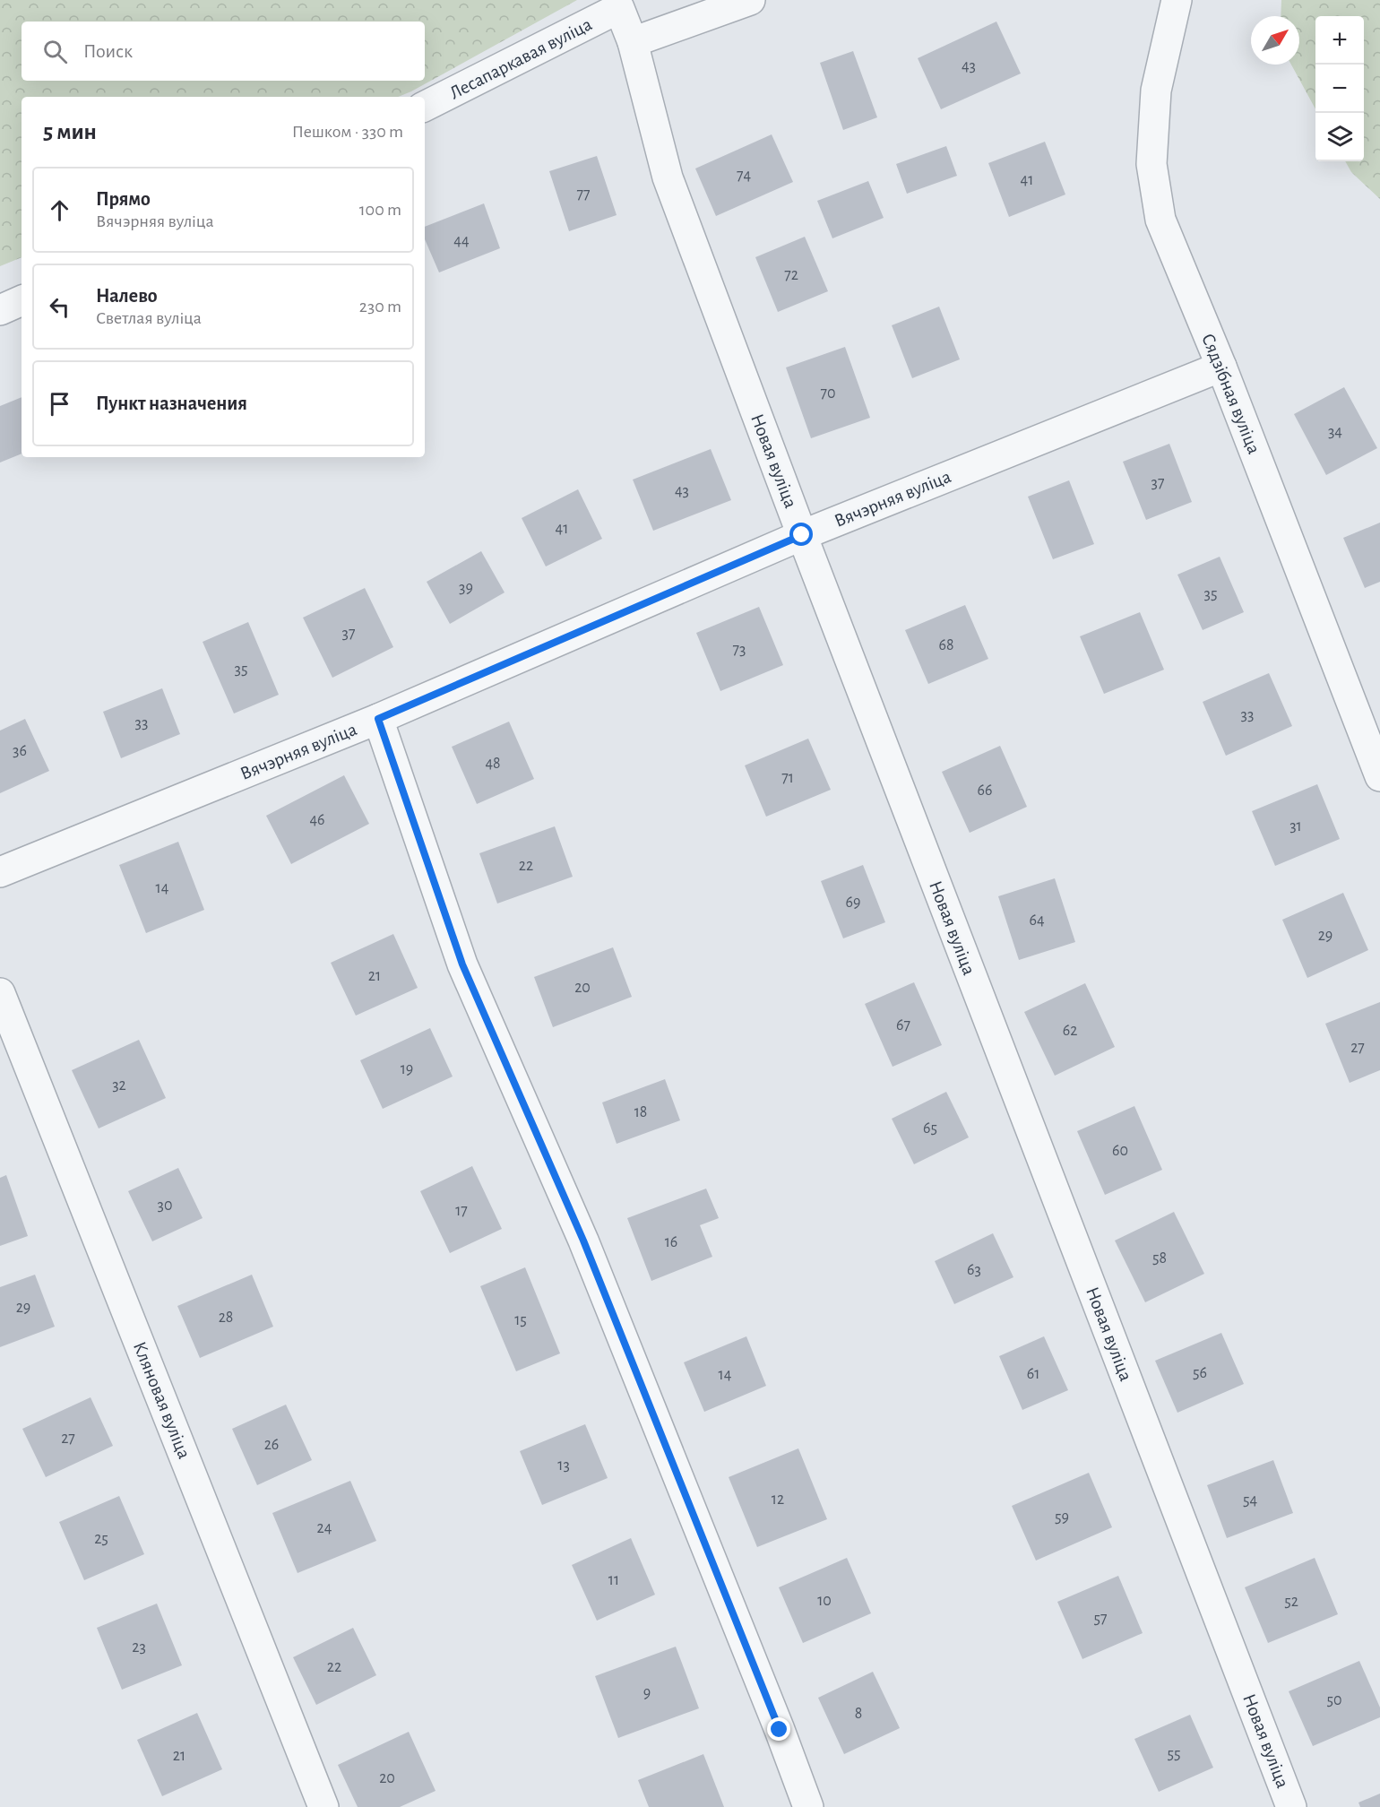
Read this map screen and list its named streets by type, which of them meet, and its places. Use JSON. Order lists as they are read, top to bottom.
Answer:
{
  "streets": {
    "street": [
      "Лесапаркавая вуліца",
      "Сядзібная вуліца",
      "Новая вуліца",
      "Вячэрняя вуліца",
      "Кляновая вуліца"
    ]
  },
  "crossings": [
    ["Лесапаркавая вуліца", "Новая вуліца"],
    ["Сядзібная вуліца", "Вячэрняя вуліца"],
    ["Новая вуліца", "Вячэрняя вуліца"]
  ],
  "house_numbers": [
    "43",
    "74",
    "41",
    "77",
    "44",
    "72",
    "70",
    "34",
    "37",
    "43",
    "41",
    "39",
    "35",
    "37",
    "68",
    "73",
    "35",
    "33",
    "33",
    "36",
    "48",
    "71",
    "66",
    "46",
    "31",
    "22",
    "14",
    "69",
    "64",
    "29",
    "21",
    "20",
    "67",
    "62",
    "27",
    "19",
    "32",
    "18",
    "65",
    "60",
    "30",
    "17",
    "16",
    "58",
    "63",
    "29",
    "28",
    "15",
    "56",
    "61",
    "14",
    "27",
    "26",
    "13",
    "12",
    "54",
    "59",
    "24",
    "25",
    "11",
    "10",
    "52",
    "57",
    "23",
    "22",
    "9",
    "50",
    "8",
    "55",
    "21",
    "20"
  ],
  "north": "top right",
  "page": {
    "map_buttons": ["+", "−"],
    "search": "Поиск",
    "heading": ["5 мин", "Пешком · 330 m"],
    "list": [
      ["Прямо", "Вячэрняя вуліца", "100 m"],
      ["Налево", "Светлая вуліца", "230 m"],
      "Пункт назначения"
    ]
  }
}
